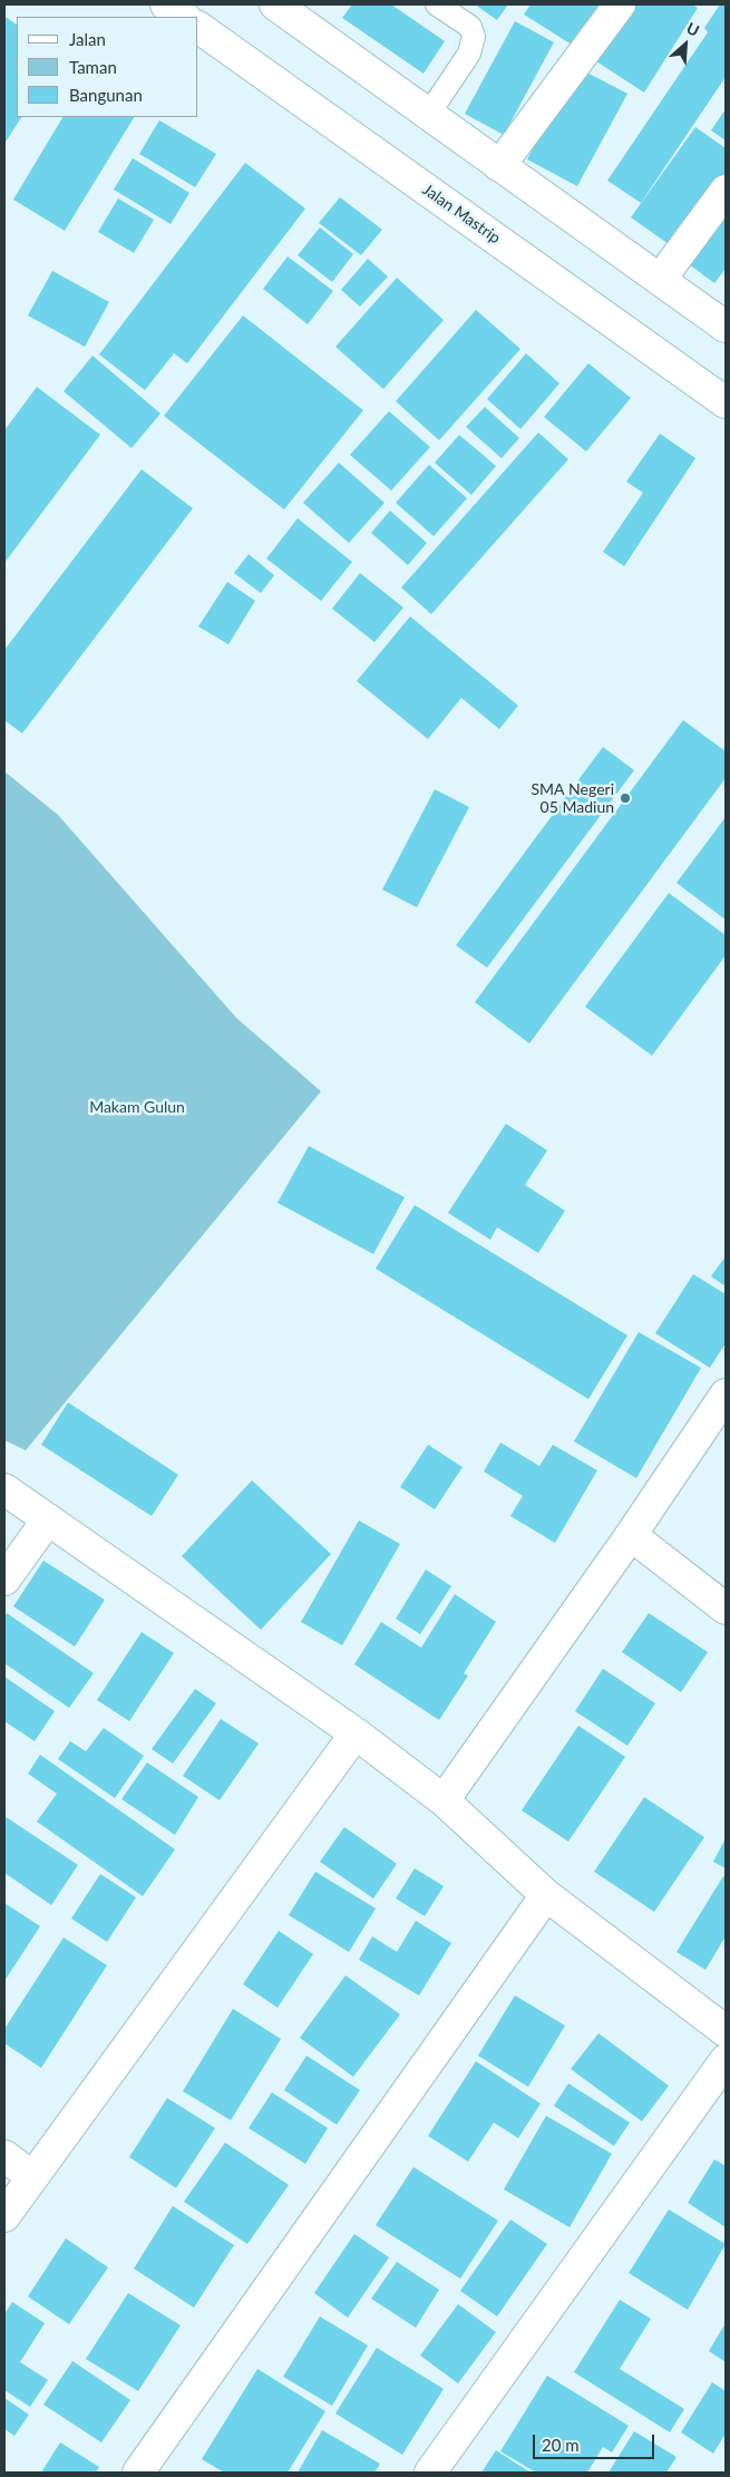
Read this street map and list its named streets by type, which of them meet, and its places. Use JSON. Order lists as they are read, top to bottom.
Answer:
{
  "streets": {
    "street": ["Jalan Mastrip"]
  },
  "parks": ["Makam Gulun"],
  "places": ["SMA Negeri 05 Madiun"],
  "legend": ["Jalan", "Taman", "Bangunan"],
  "scale_bar": "20 m",
  "north": "top right"
}
